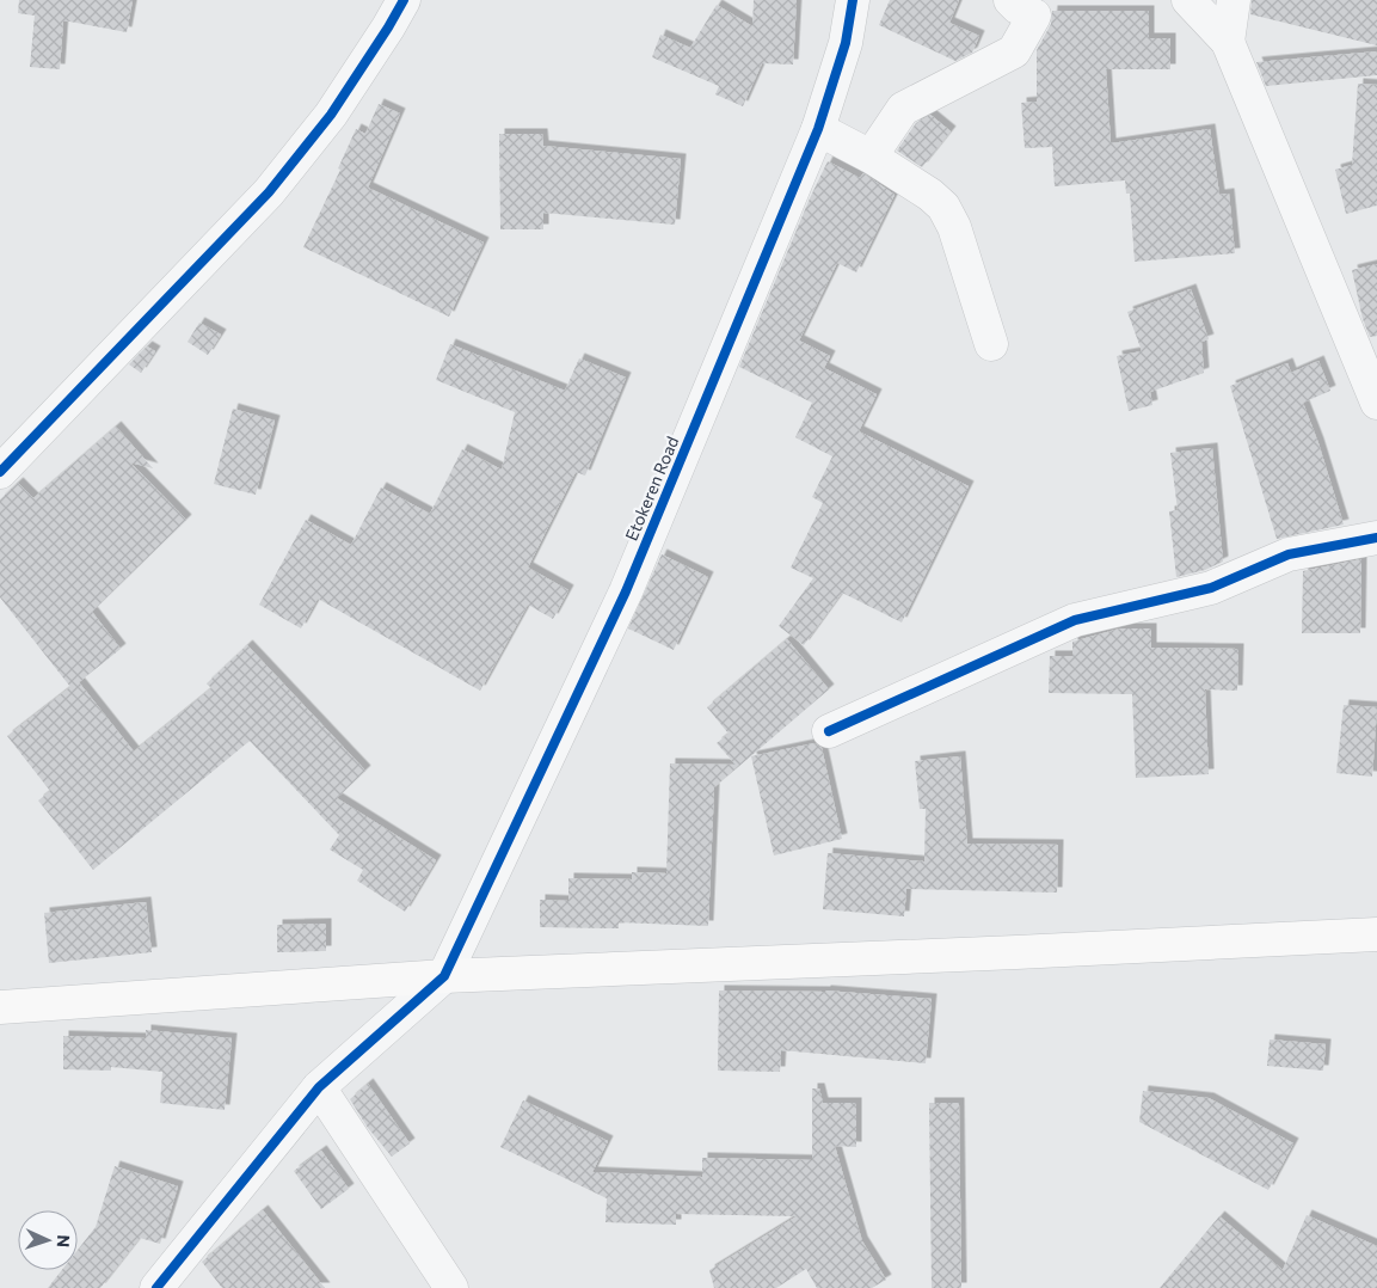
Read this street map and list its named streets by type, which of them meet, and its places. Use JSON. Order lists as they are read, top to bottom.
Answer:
{
  "streets": {
    "street": ["Etokeren Road"]
  },
  "north": "right"
}
